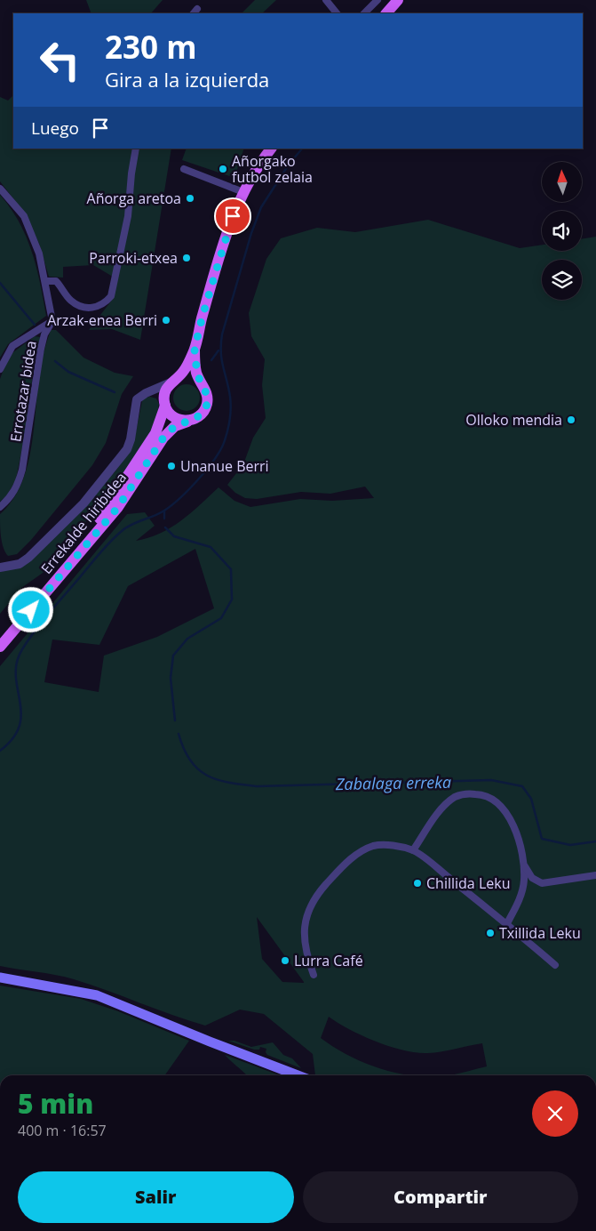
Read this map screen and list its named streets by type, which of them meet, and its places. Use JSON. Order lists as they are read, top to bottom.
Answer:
{
  "streets": {
    "main road": ["Errekalde hiribidea"],
    "street": ["Errotazar bidea"]
  },
  "water": ["Zabalaga erreka"],
  "places": [
    "Añorgako futbol zelaia",
    "Añorga aretoa",
    "Parroki-etxea",
    "Arzak-enea Berri",
    "Olloko mendia",
    "Unanue Berri",
    "Chillida Leku",
    "Txillida Leku",
    "Lurra Café"
  ],
  "north": "top",
  "page": {
    "turn": ["230 m", "Gira a la izquierda"],
    "then": "Luego",
    "heading": ["5 min", "400 m · 16:57"],
    "buttons": ["Salir", "Compartir"]
  }
}
